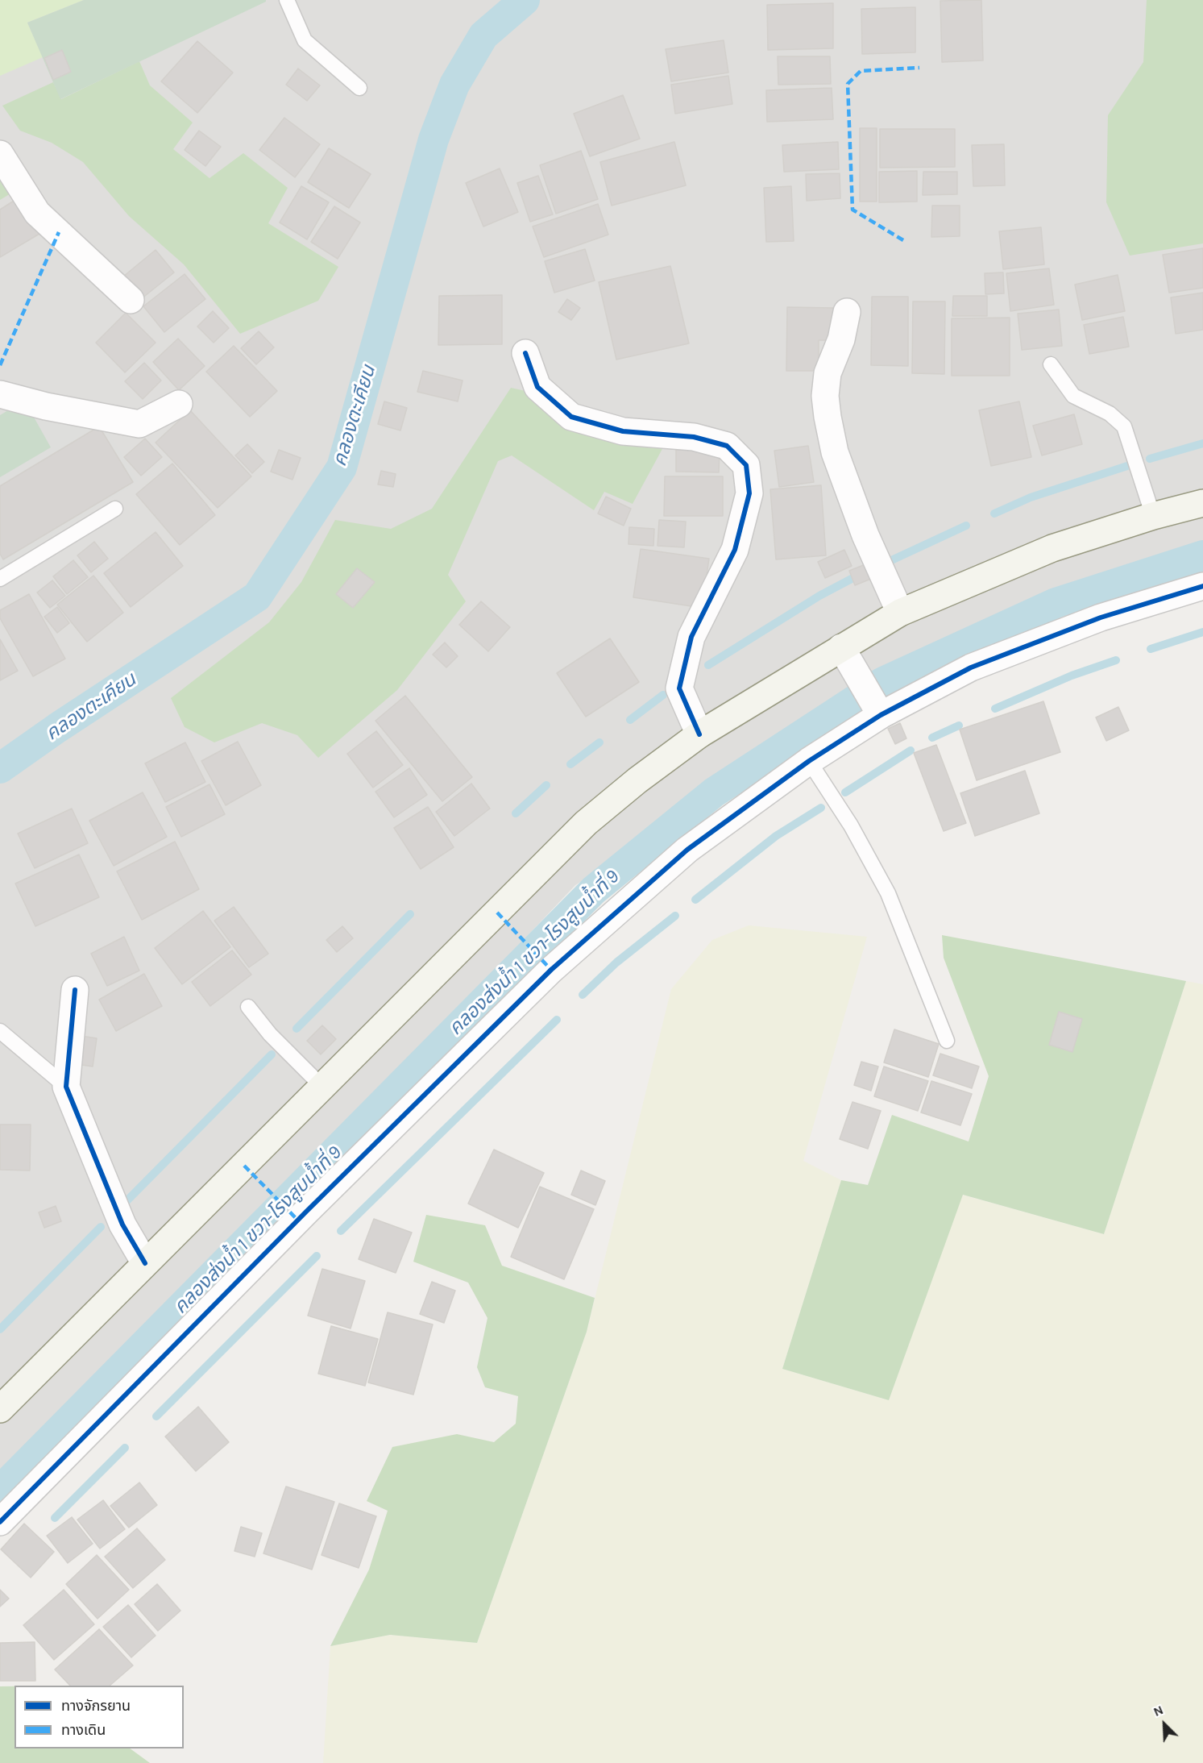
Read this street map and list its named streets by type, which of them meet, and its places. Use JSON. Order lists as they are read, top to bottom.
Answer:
{
  "water": ["คลองตะเคียน", "คลองส่งน้ำ 1 ขวา-โรงสูบน้ำที่ 9"],
  "legend": ["ทางจักรยาน", "ทางเดิน"],
  "north": "top left"
}
